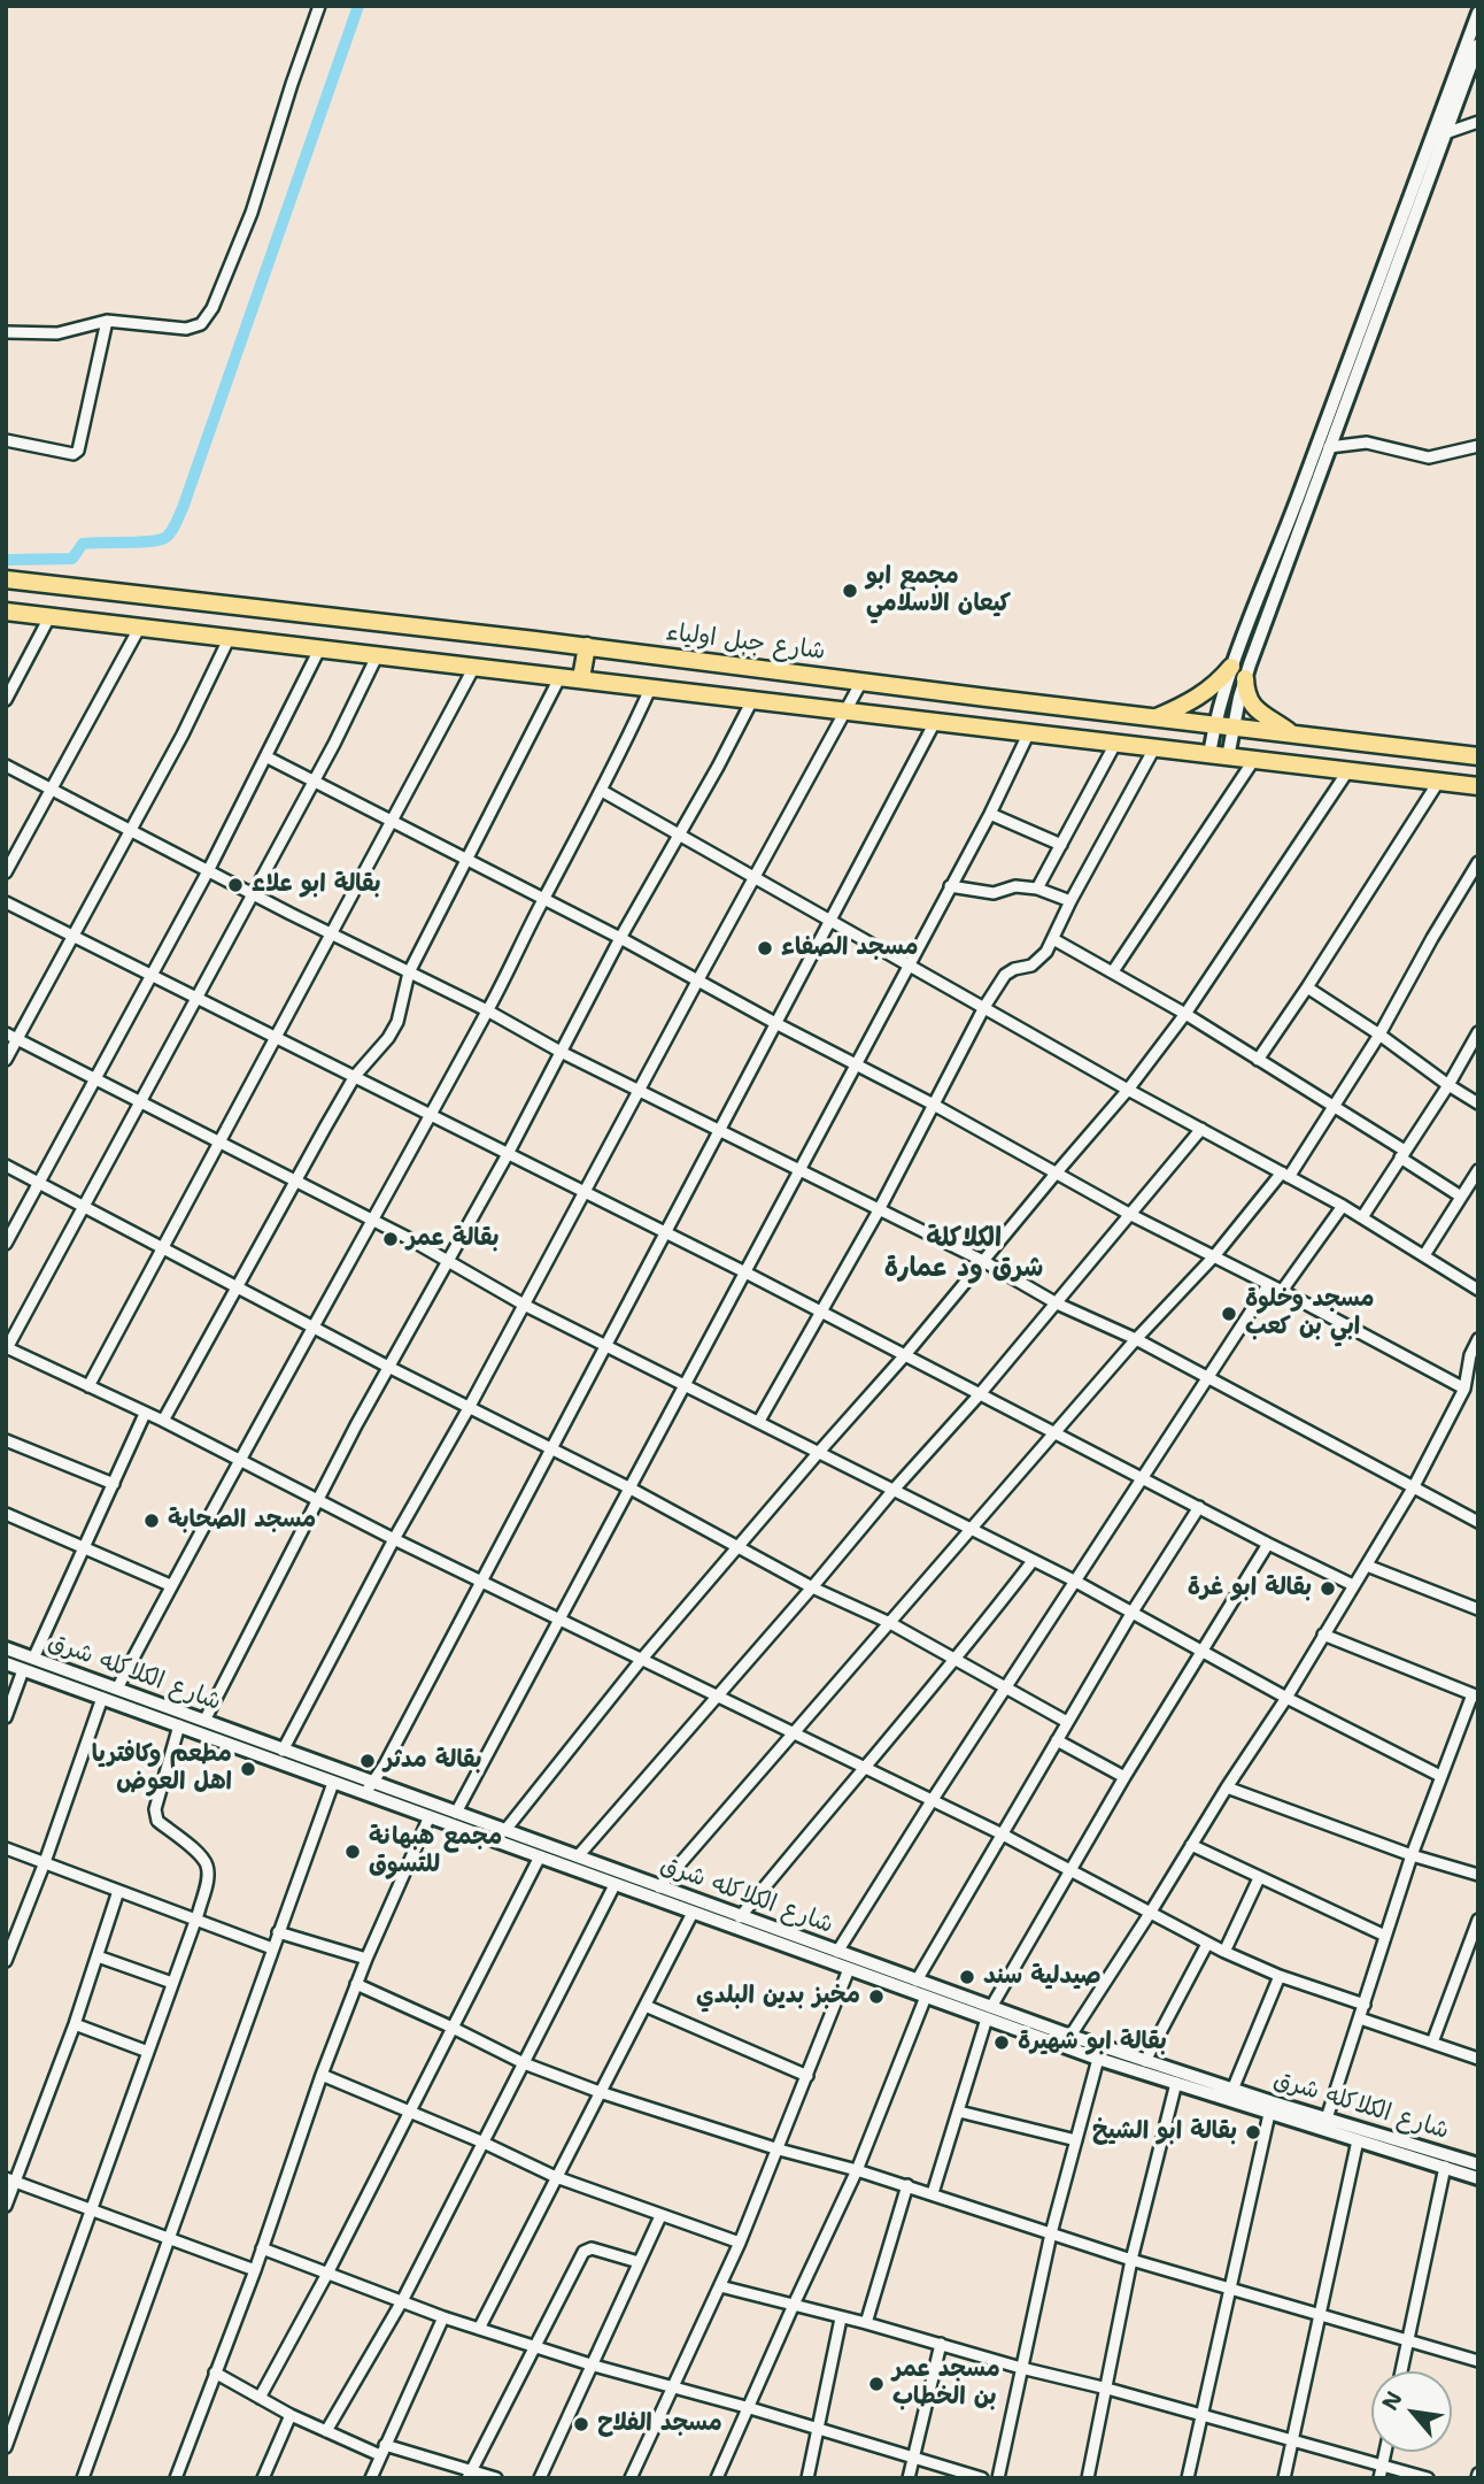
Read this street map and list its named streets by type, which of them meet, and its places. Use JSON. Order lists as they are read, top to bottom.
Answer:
{
  "streets": {
    "highway": ["شارع جبل اولياء"],
    "street": ["شارع الكلاكله شرق"]
  },
  "districts": ["الكلاكلة شرق ود عمارة"],
  "places": [
    "مجمع ابو كيعان الاسلامي",
    "بقالة ابو علاء",
    "مسجد الصفاء",
    "بقالة عمر",
    "مسجد وخلوة ابي بن كعب",
    "مسجد الصحابة",
    "بقالة ابو غرة",
    "بقالة مدثر",
    "مطعم وكافتريا اهل العوض",
    "مجمع هبهانة للتسوق",
    "صيدلية سند",
    "مخبز بدين البلدي",
    "بقالة ابو شهيرة",
    "بقالة ابو الشيخ",
    "مسجد عمر بن الخطاب",
    "مسجد الفلاح"
  ],
  "north": "top left"
}
